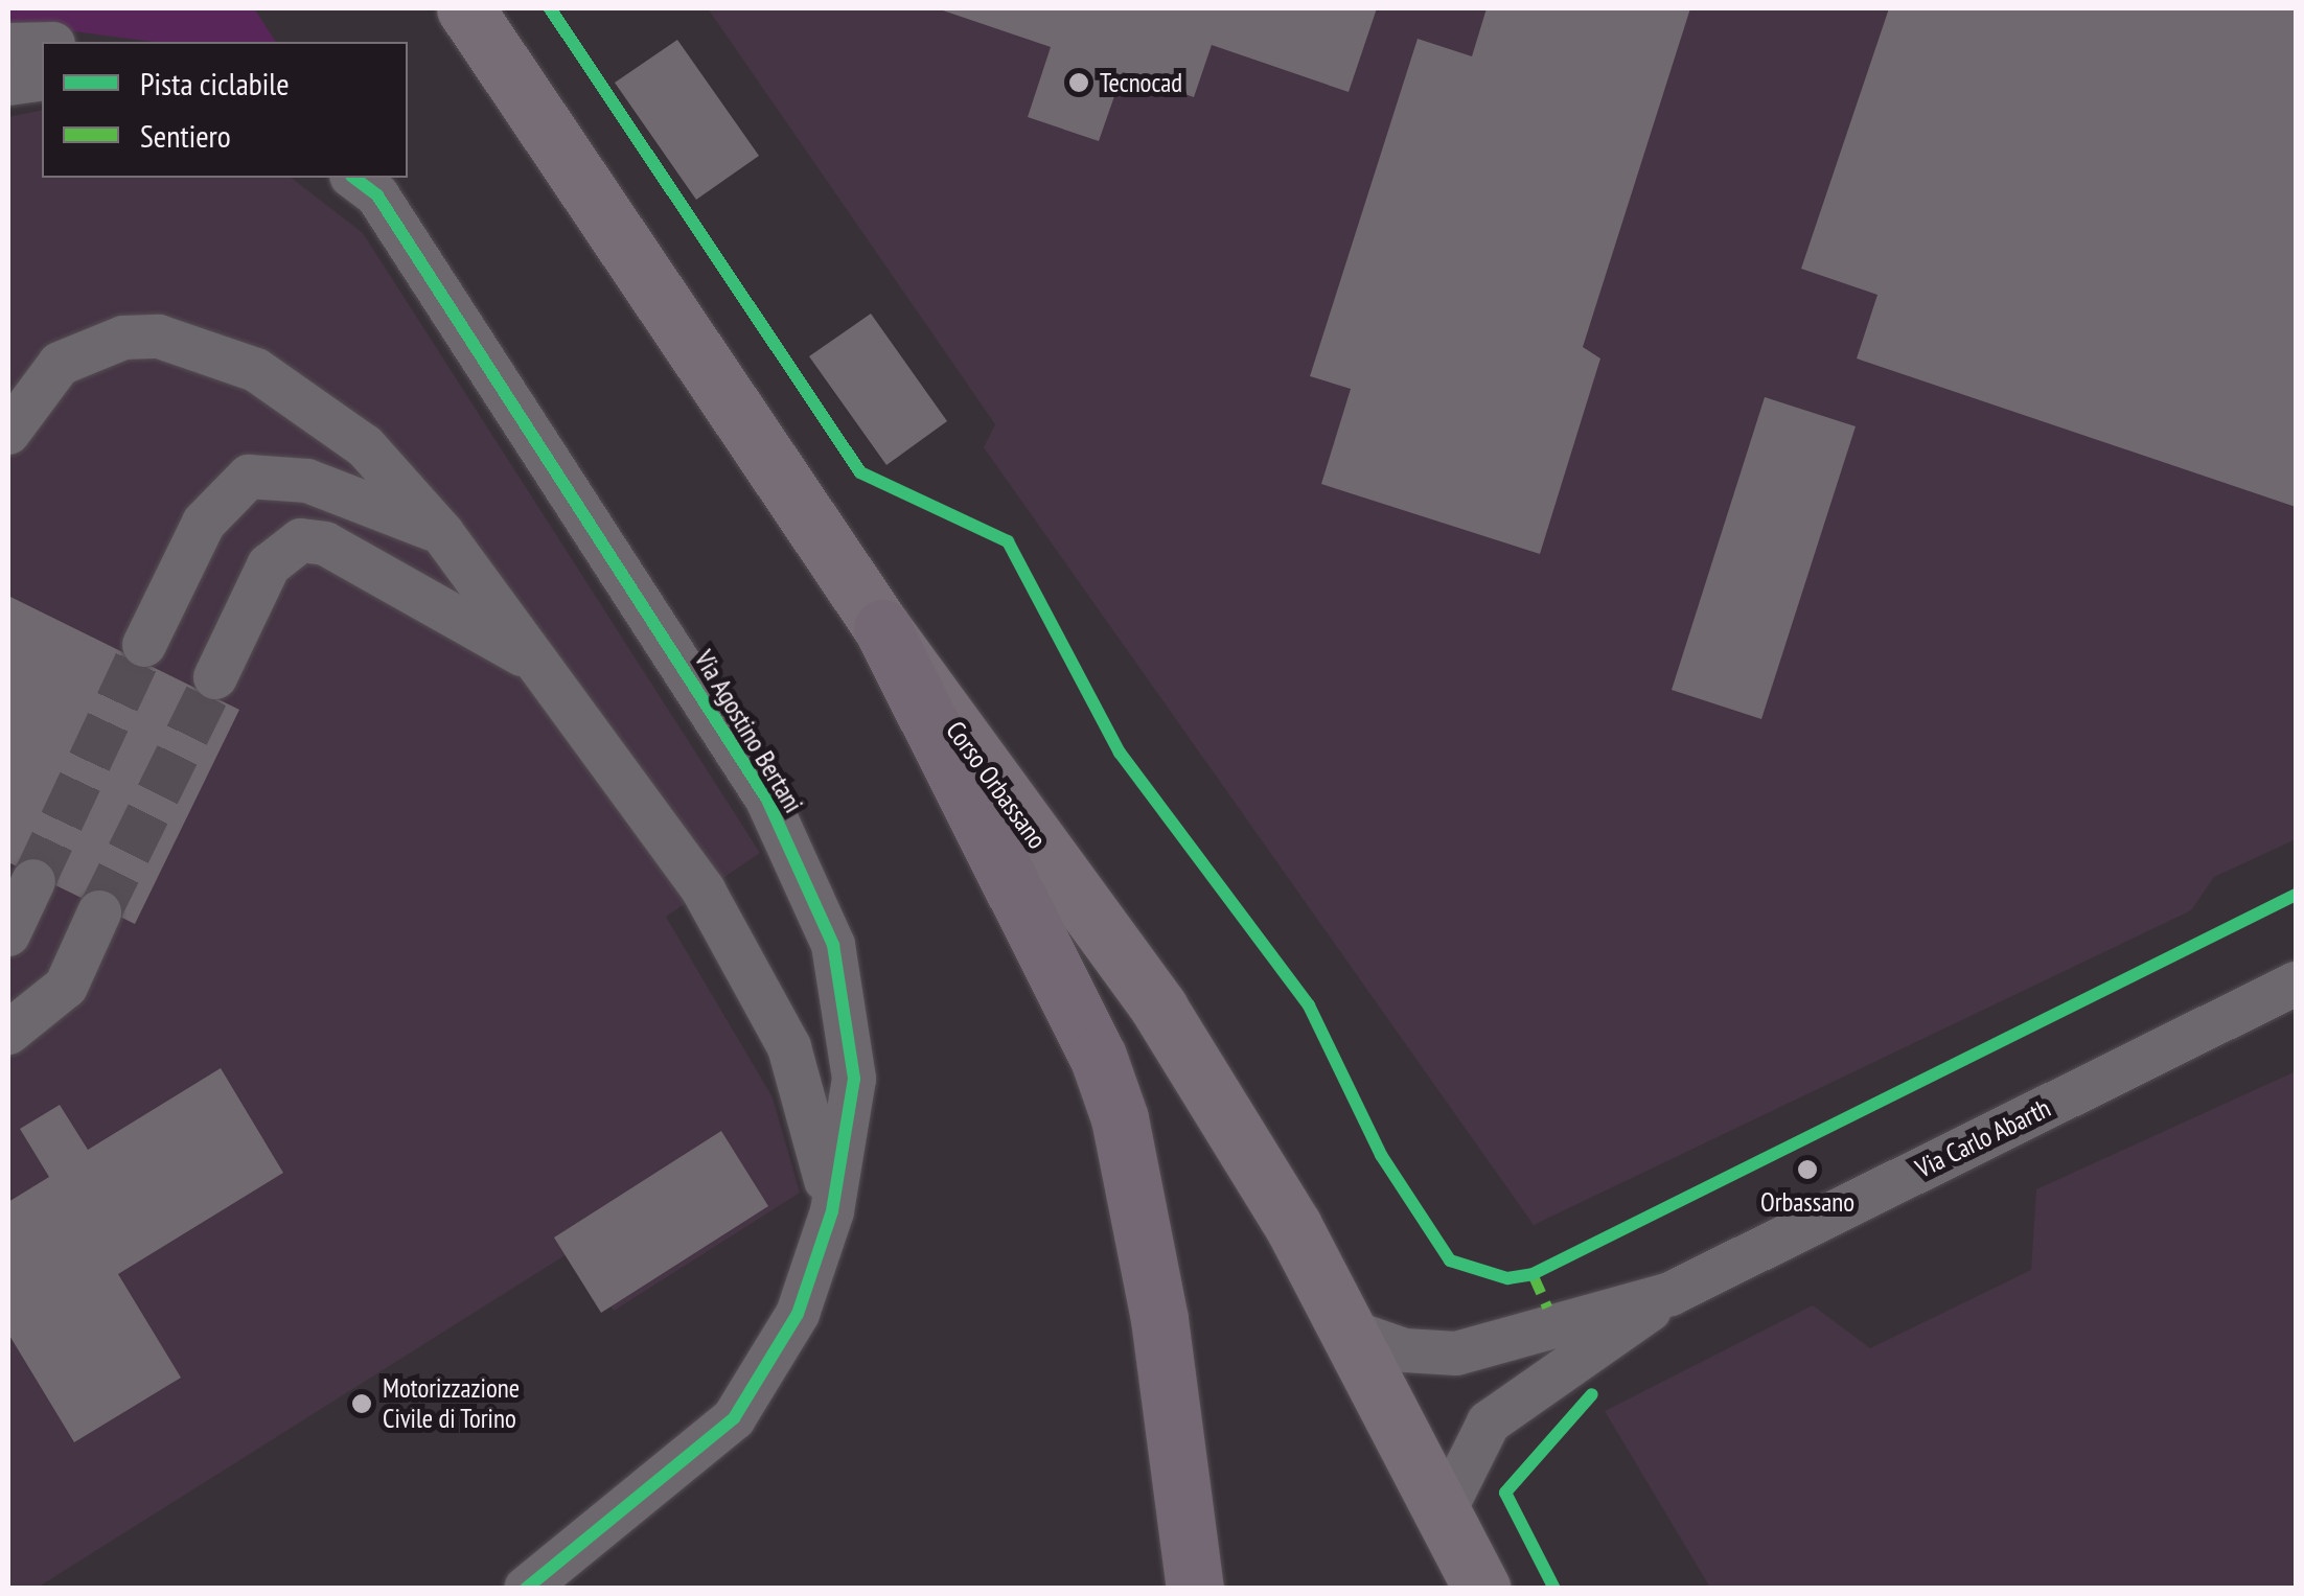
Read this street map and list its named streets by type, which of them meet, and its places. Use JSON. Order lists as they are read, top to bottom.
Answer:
{
  "streets": {
    "main road": ["Corso Orbassano"],
    "street": ["Via Agostino Bertani", "Via Carlo Abarth"]
  },
  "crossings": [
    ["Corso Orbassano", "Via Carlo Abarth"]
  ],
  "places": ["Tecnocad", "Orbassano", "Motorizzazione Civile di Torino"],
  "legend": ["Pista ciclabile", "Sentiero"]
}
